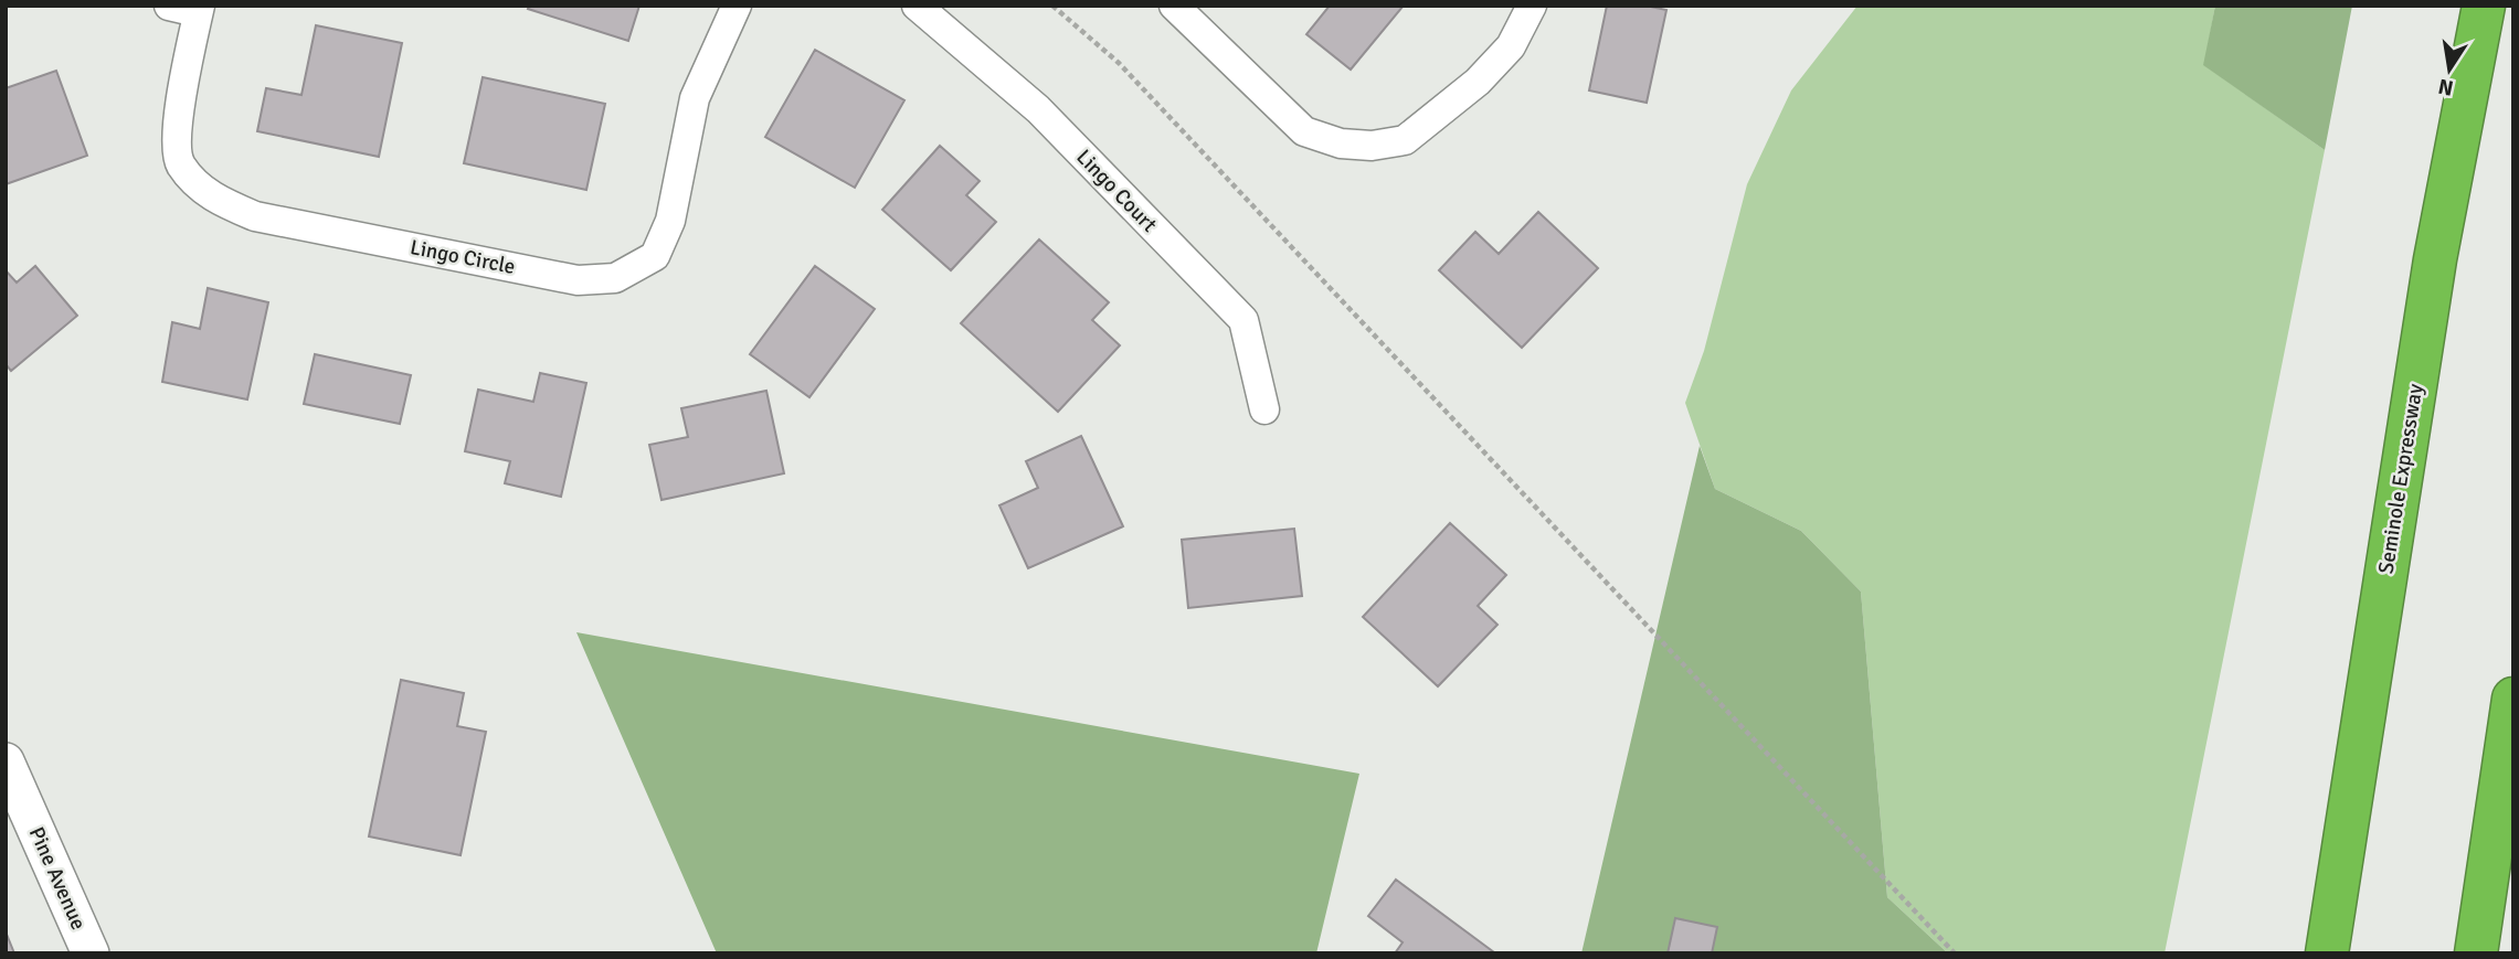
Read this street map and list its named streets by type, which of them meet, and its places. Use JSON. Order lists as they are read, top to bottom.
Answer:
{
  "streets": {
    "highway": ["Seminole Expressway"],
    "street": ["Lingo Court", "Lingo Circle", "Pine Avenue"]
  },
  "north": "bottom"
}
